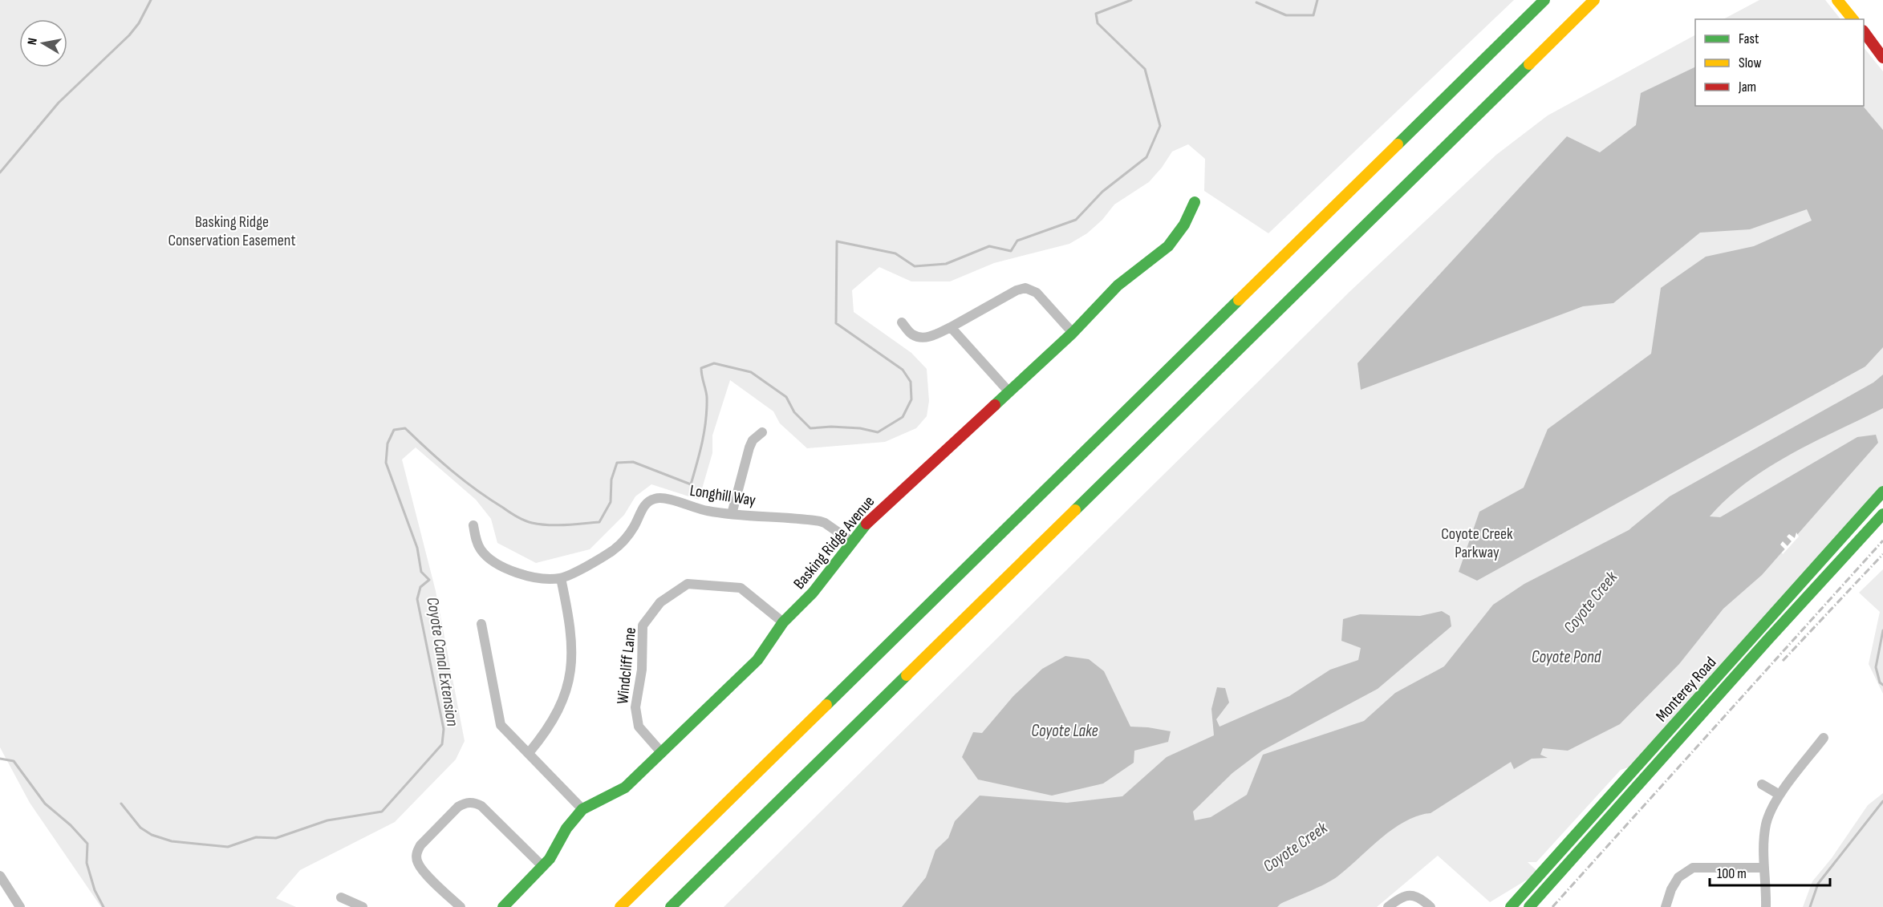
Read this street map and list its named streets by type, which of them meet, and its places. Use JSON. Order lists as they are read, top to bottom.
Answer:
{
  "streets": {
    "main road": ["Basking Ridge Avenue", "Monterey Road"],
    "street": ["Longhill Way", "Windcliff Lane"]
  },
  "crossings": [
    ["Longhill Way", "Basking Ridge Avenue"],
    ["Basking Ridge Avenue", "Windcliff Lane"]
  ],
  "water": [
    "Coyote Creek",
    "Coyote Pond",
    "Coyote Canal Extension",
    "Coyote Lake"
  ],
  "parks": ["Basking Ridge Conservation Easement", "Coyote Creek Parkway"],
  "legend": ["Fast", "Slow", "Jam"],
  "scale_bar": "100 m",
  "north": "left"
}
